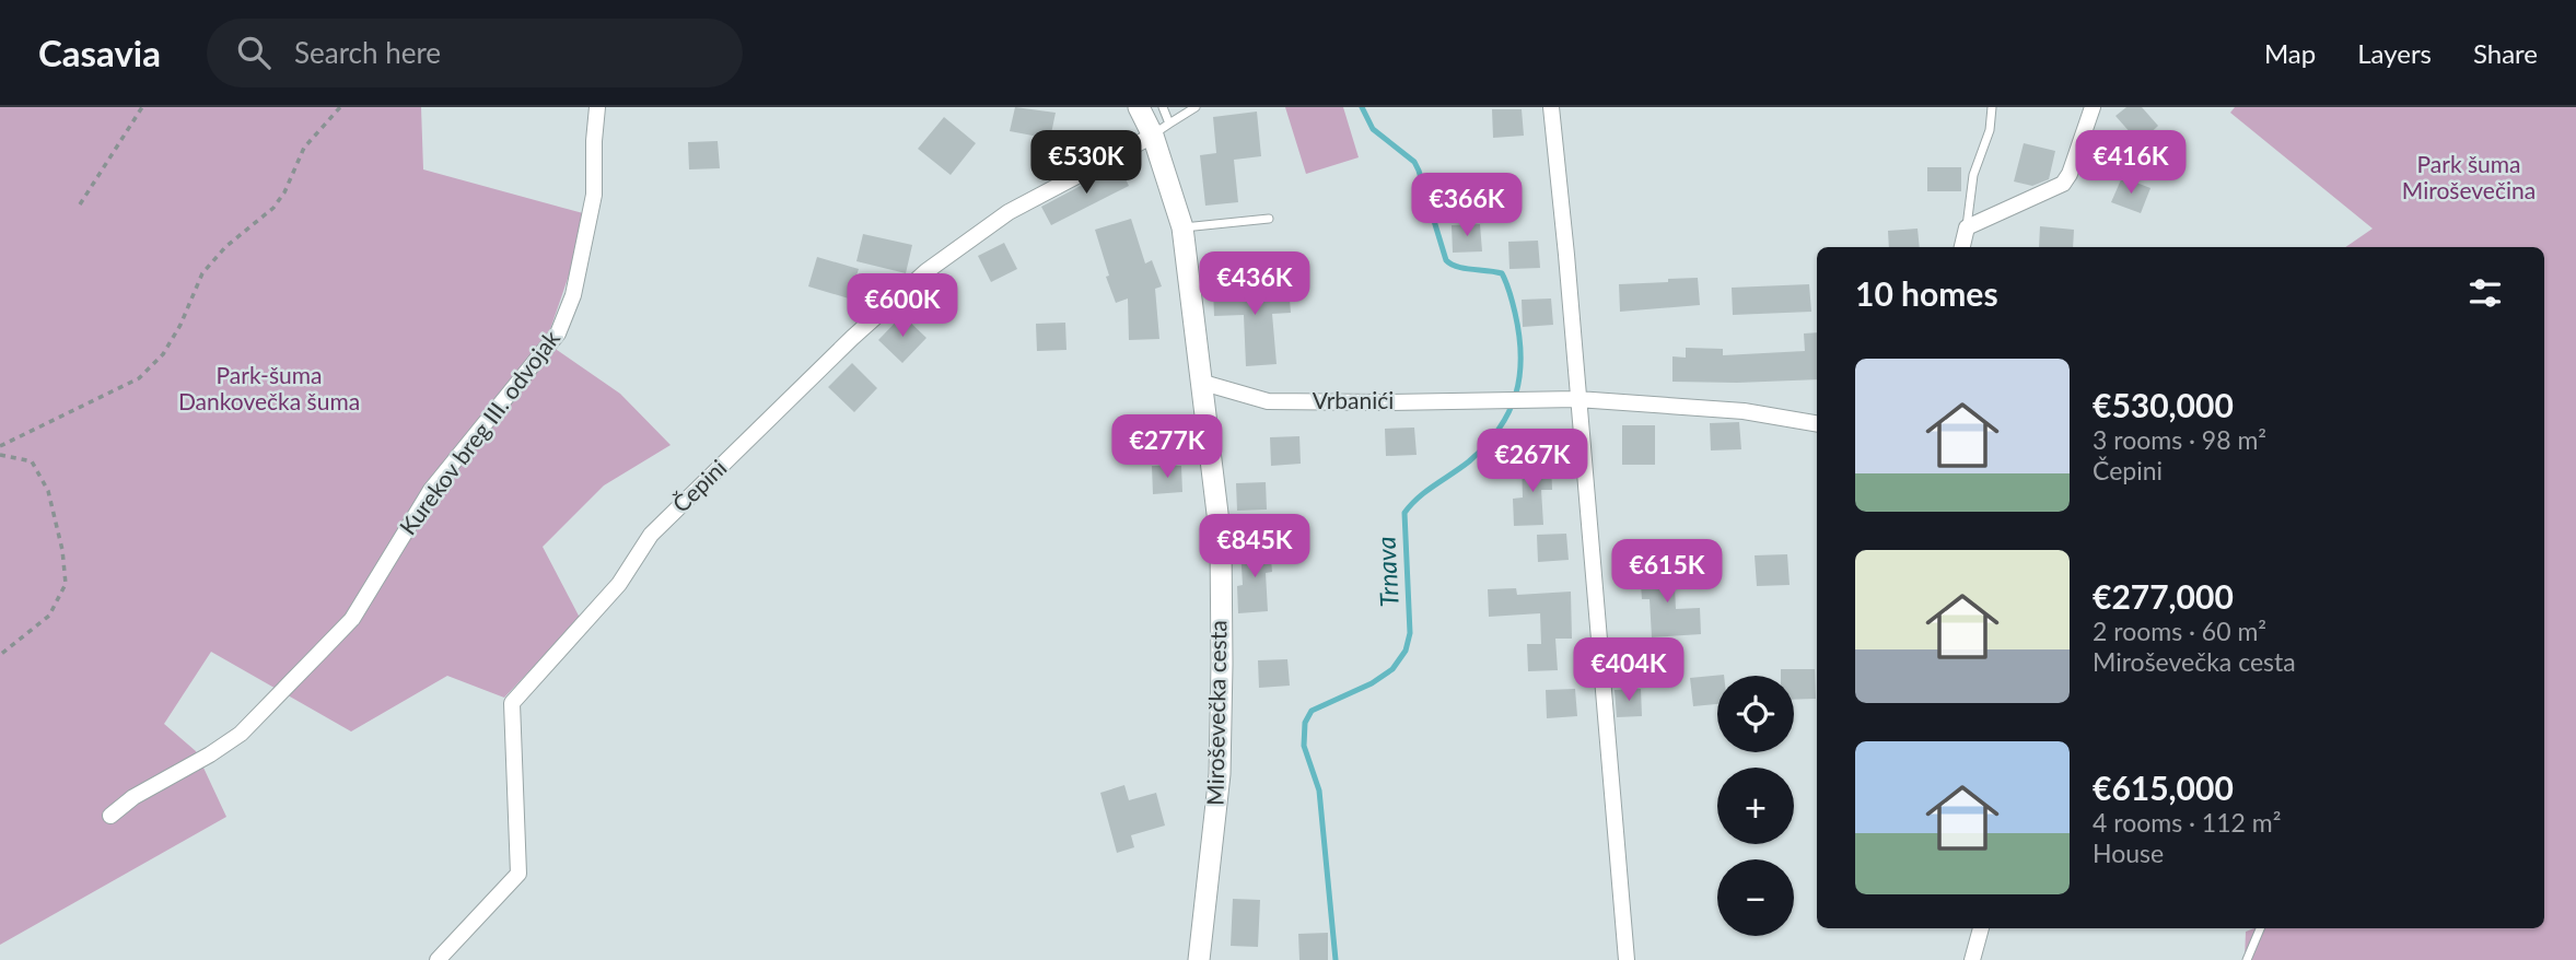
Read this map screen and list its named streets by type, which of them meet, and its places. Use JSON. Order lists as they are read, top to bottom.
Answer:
{
  "streets": {
    "main road": ["Miroševečka cesta"],
    "street": ["Vrbanići", "Kurekov breg III. odvojak", "Čepini"]
  },
  "crossings": [
    ["Vrbanići", "Miroševečka cesta"],
    ["Čepini", "Miroševečka cesta"]
  ],
  "water": ["Trnava"],
  "parks": ["Park šuma Miroševečina", "Park-šuma Dankovečka šuma"],
  "page": {
    "header": "Casavia",
    "search": "Search here",
    "nav": ["Map", "Layers", "Share"],
    "price": [
      "€530K",
      "€416K",
      "€366K",
      "€436K",
      "€600K",
      "€277K",
      "€267K",
      "€845K",
      "€615K",
      "€404K"
    ],
    "heading": "10 homes",
    "list": [
      {
        "name": "€530,000",
        "note": "3 rooms · 98 m² · Čepini"
      },
      {
        "name": "€277,000",
        "note": "2 rooms · 60 m² · Miroševečka cesta"
      },
      {
        "name": "€615,000",
        "note": "4 rooms · 112 m² · House"
      }
    ],
    "map_buttons": ["+", "−"]
  }
}
